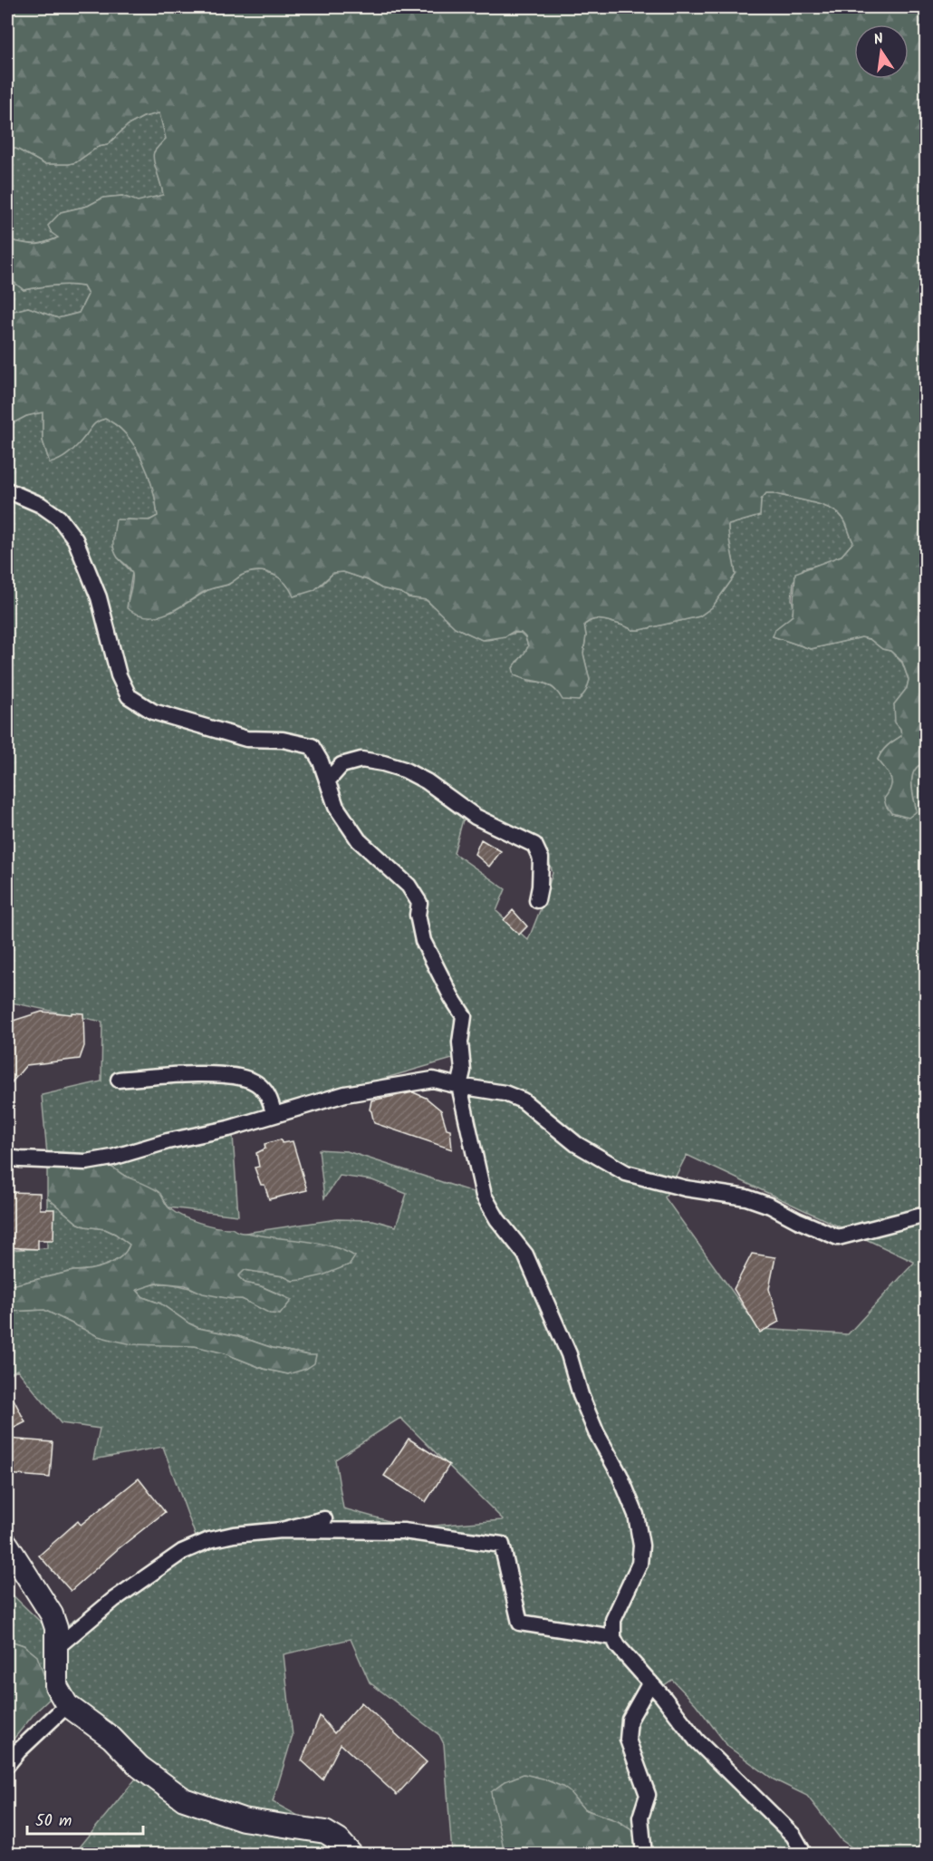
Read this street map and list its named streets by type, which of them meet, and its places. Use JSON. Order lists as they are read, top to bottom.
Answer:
{
  "scale_bar": "50 m",
  "north": "top"
}
